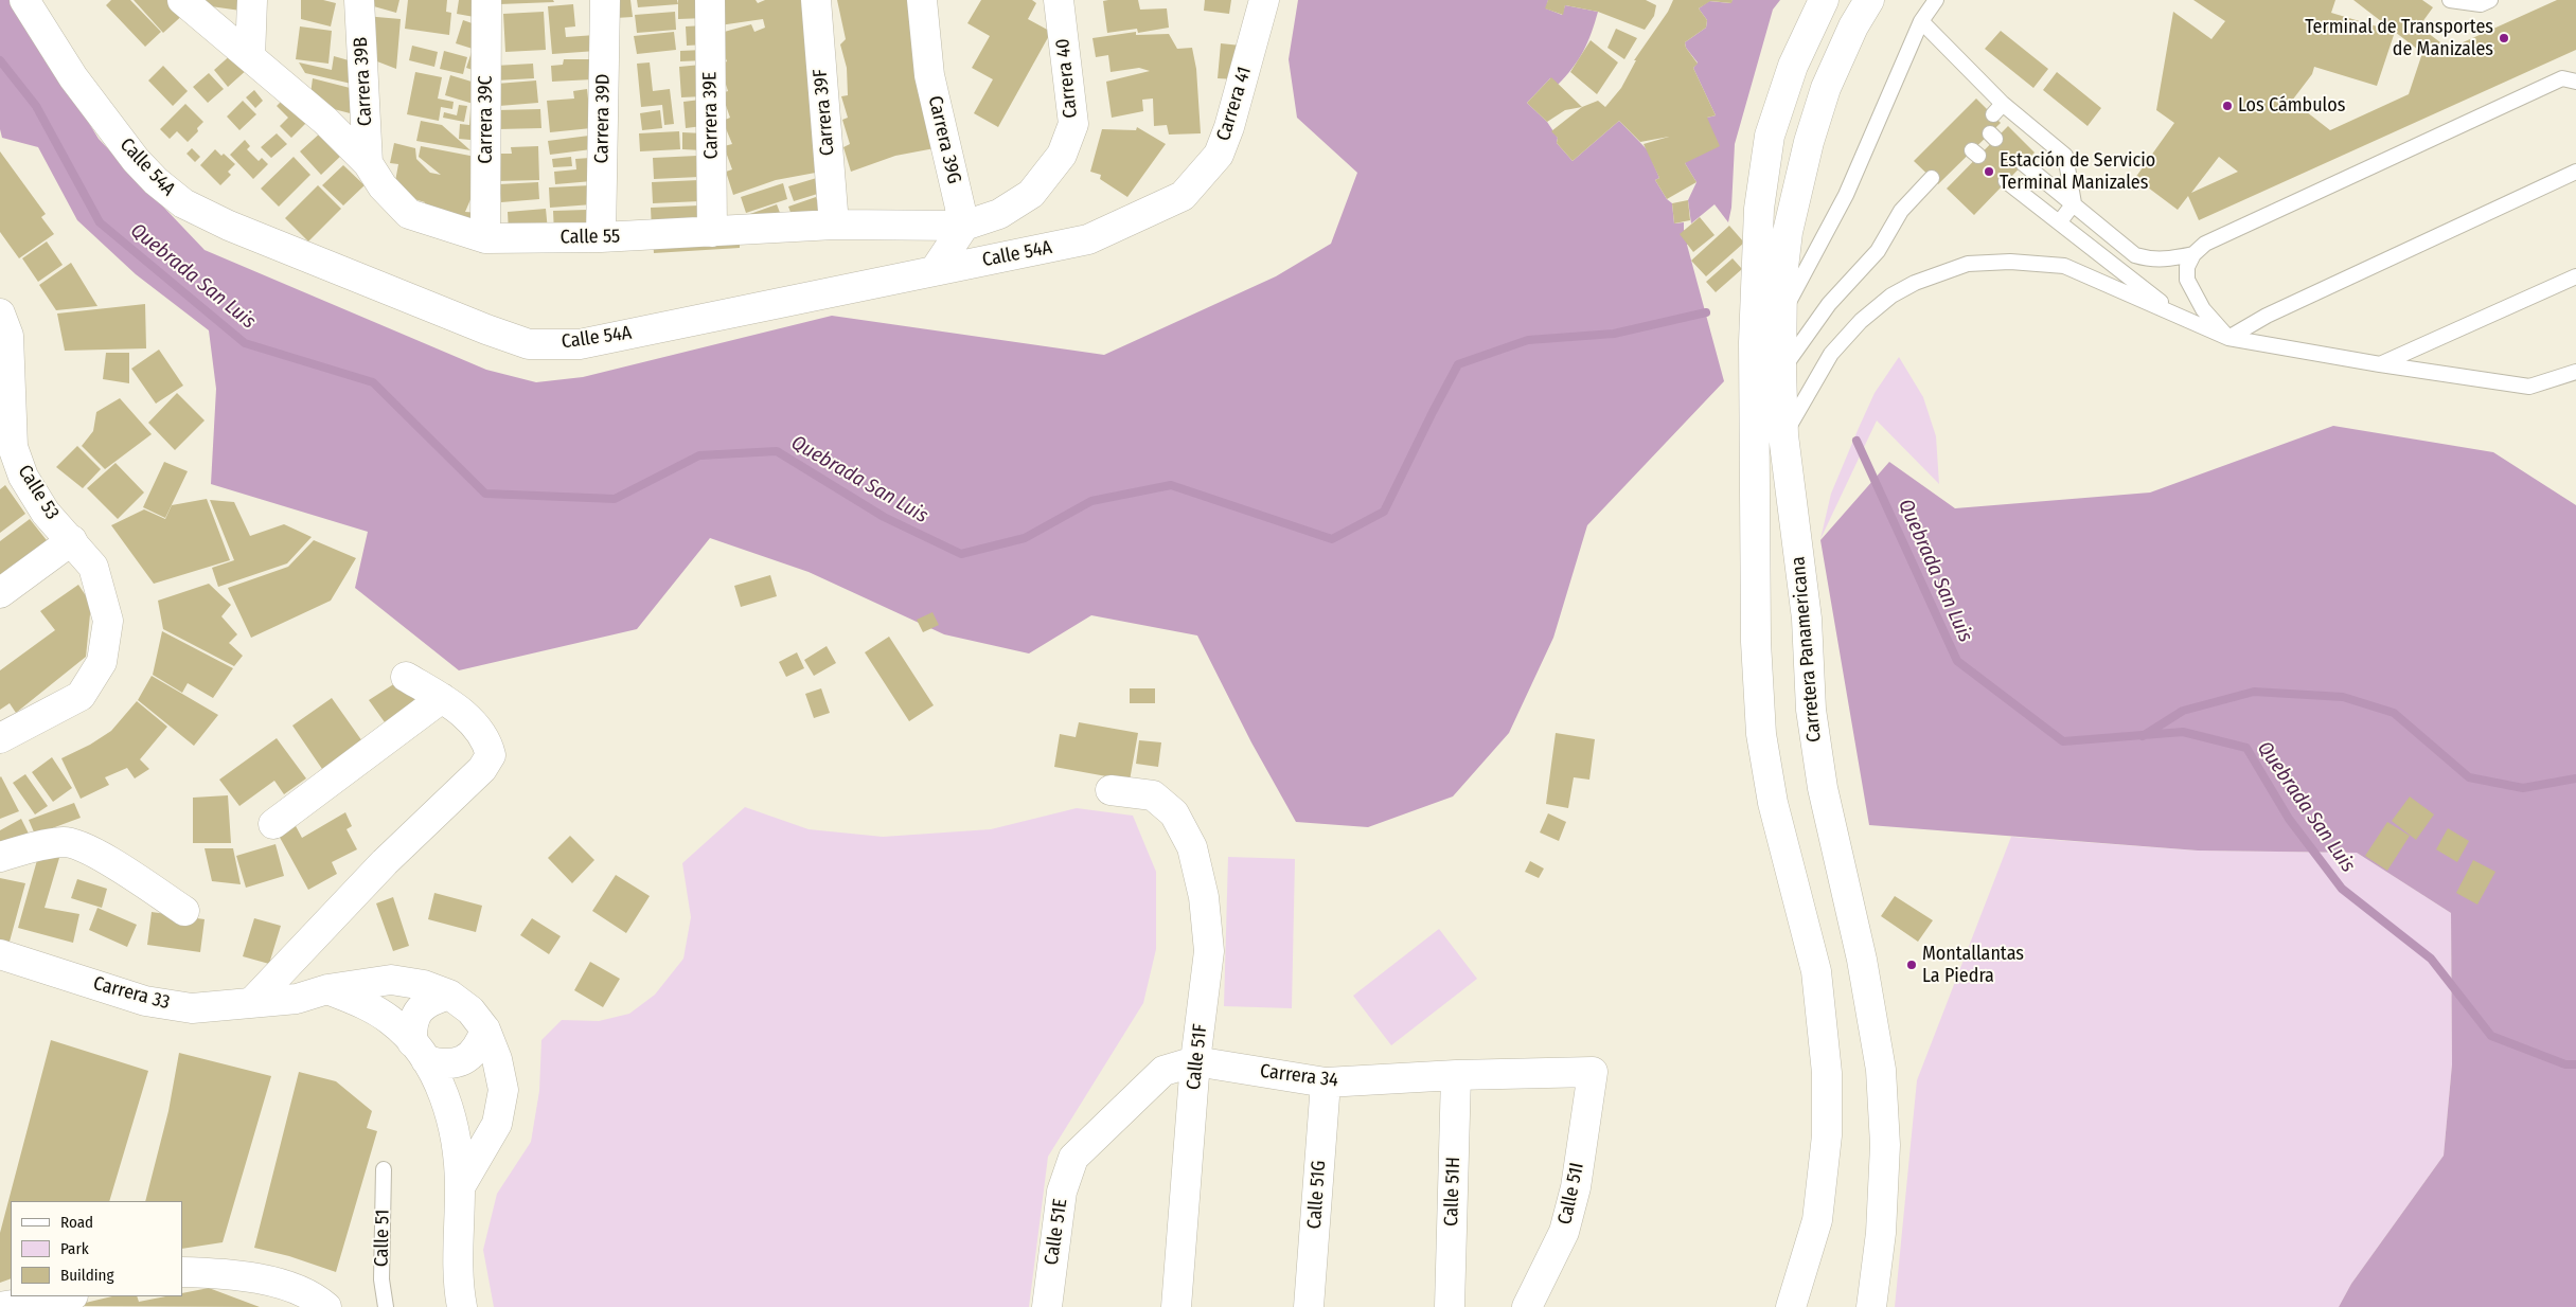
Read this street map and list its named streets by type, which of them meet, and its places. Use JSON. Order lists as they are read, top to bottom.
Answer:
{
  "streets": {
    "main road": [
      "Carrera 40",
      "Carrera 39B",
      "Carrera 41",
      "Carrera 39F",
      "Carrera 39E",
      "Carrera 39D",
      "Carrera 39C",
      "Carrera 39G",
      "Calle 54A",
      "Calle 55",
      "Calle 53",
      "Carretera Panamericana",
      "Carrera 33",
      "Calle 51F",
      "Carrera 34",
      "Calle 51H",
      "Calle 51I",
      "Calle 51G",
      "Calle 51E"
    ],
    "lane": ["Calle 51"]
  },
  "crossings": [
    ["Carrera 40", "Calle 55"],
    ["Carrera 39B", "Calle 55"],
    ["Carrera 41", "Calle 54A"],
    ["Carrera 39F", "Calle 55"],
    ["Carrera 39E", "Calle 55"],
    ["Carrera 39D", "Calle 55"],
    ["Carrera 39C", "Calle 55"],
    ["Carrera 39G", "Calle 55"],
    ["Calle 51F", "Carrera 34"],
    ["Carrera 34", "Calle 51H"],
    ["Carrera 34", "Calle 51I"],
    ["Carrera 34", "Calle 51G"],
    ["Carrera 34", "Calle 51E"]
  ],
  "water": ["Quebrada San Luis"],
  "places": [
    "Terminal de Transportes de Manizales",
    "Los Cámbulos",
    "Estación de Servicio Terminal Manizales",
    "Montallantas La Piedra"
  ],
  "legend": ["Road", "Park", "Building"]
}
